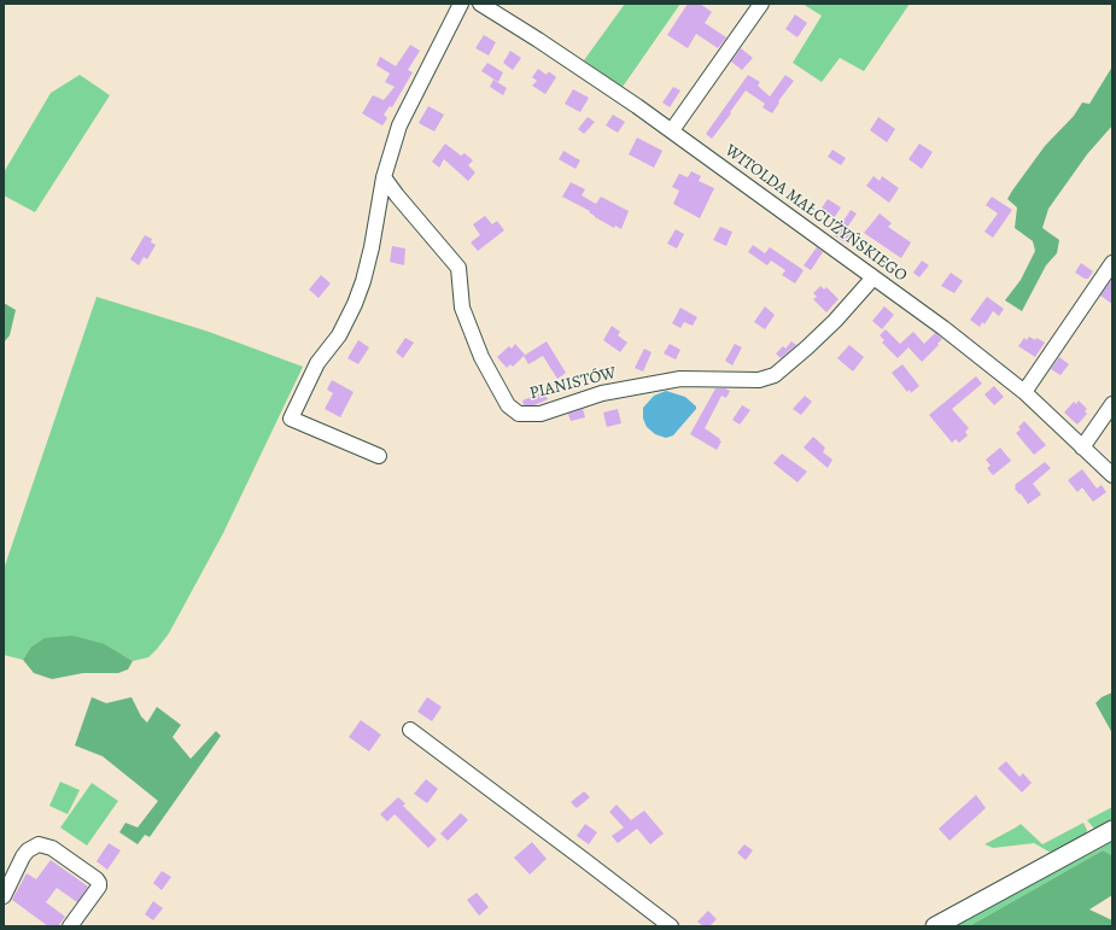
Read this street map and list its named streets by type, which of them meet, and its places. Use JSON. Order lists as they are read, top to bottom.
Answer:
{
  "streets": {
    "street": ["WITOLDA MAŁCUŻYŃSKIEGO", "PIANISTÓW"]
  },
  "crossings": [
    ["WITOLDA MAŁCUŻYŃSKIEGO", "PIANISTÓW"]
  ]
}
